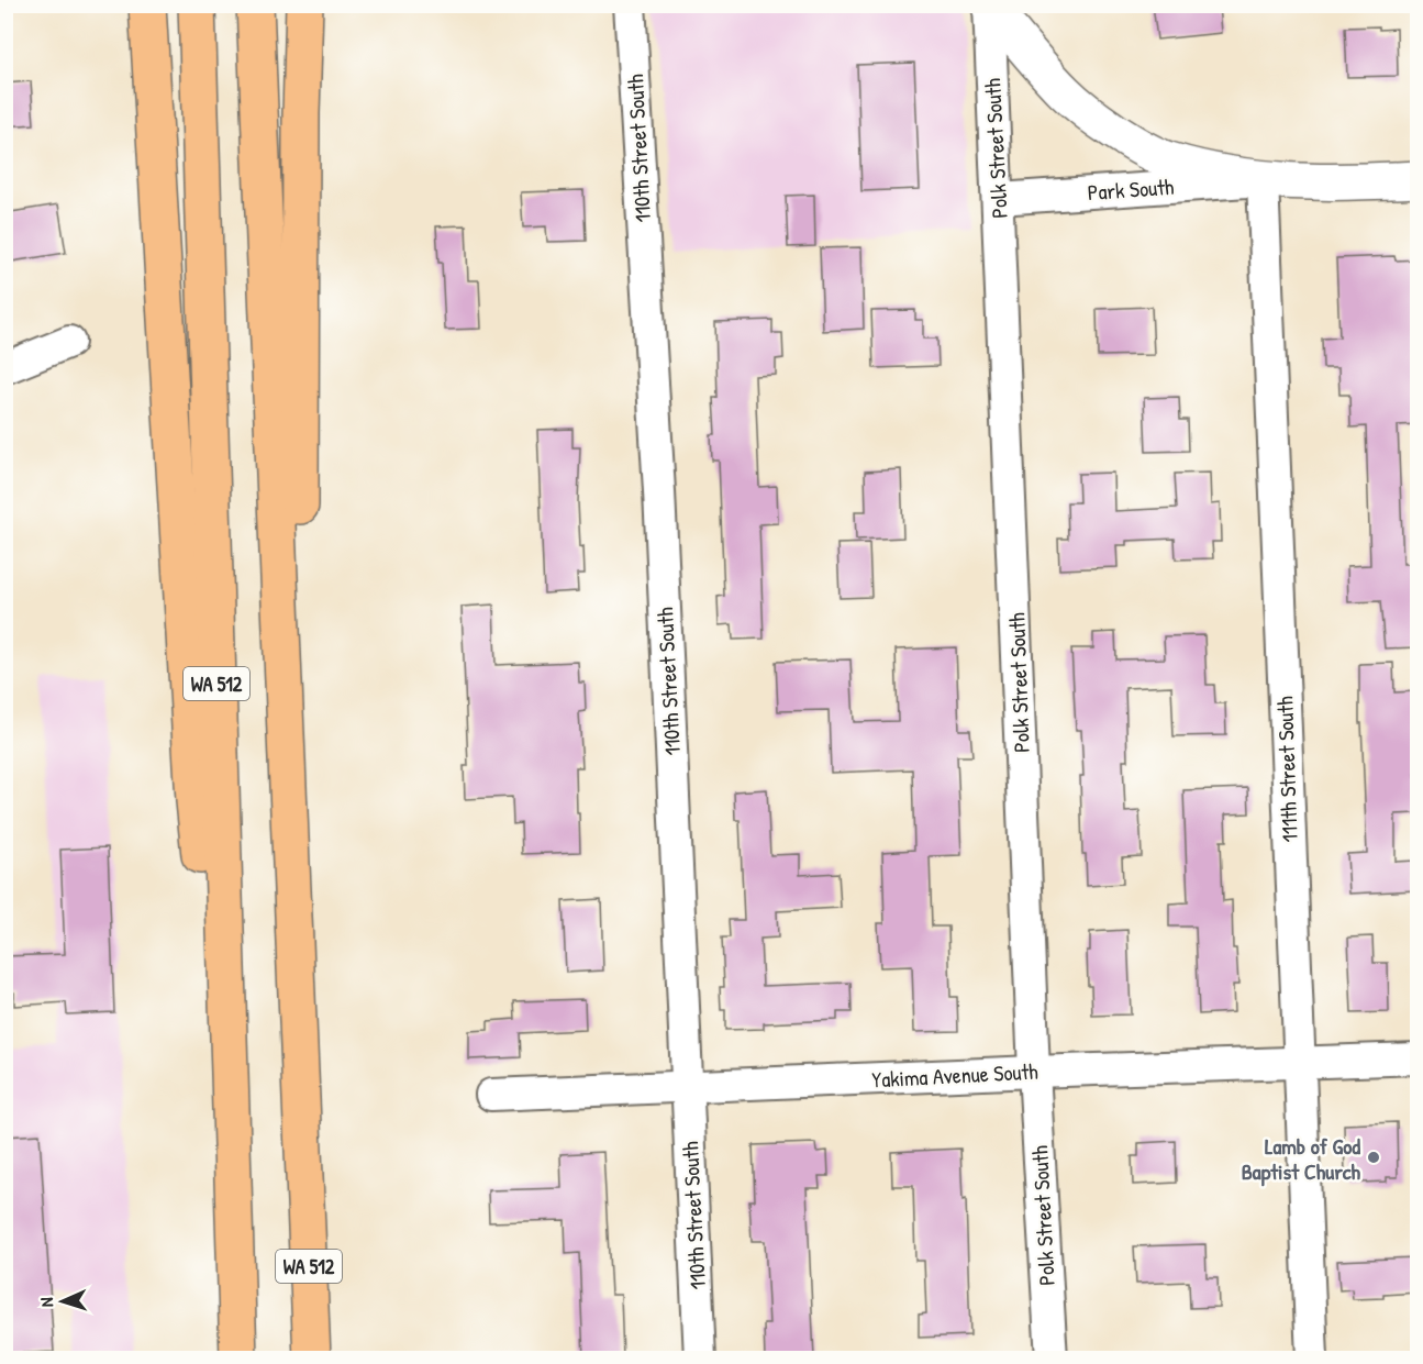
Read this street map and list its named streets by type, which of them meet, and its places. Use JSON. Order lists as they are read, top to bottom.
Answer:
{
  "streets": {
    "highway": ["WA 512"],
    "street": [
      "110th Street South",
      "Polk Street South",
      "Park South",
      "111th Street South",
      "Yakima Avenue South"
    ]
  },
  "crossings": [
    ["110th Street South", "Yakima Avenue South"],
    ["Polk Street South", "Park South"],
    ["Polk Street South", "Yakima Avenue South"],
    ["Park South", "111th Street South"],
    ["111th Street South", "Yakima Avenue South"]
  ],
  "places": ["Lamb of God Baptist Church"],
  "north": "left"
}
